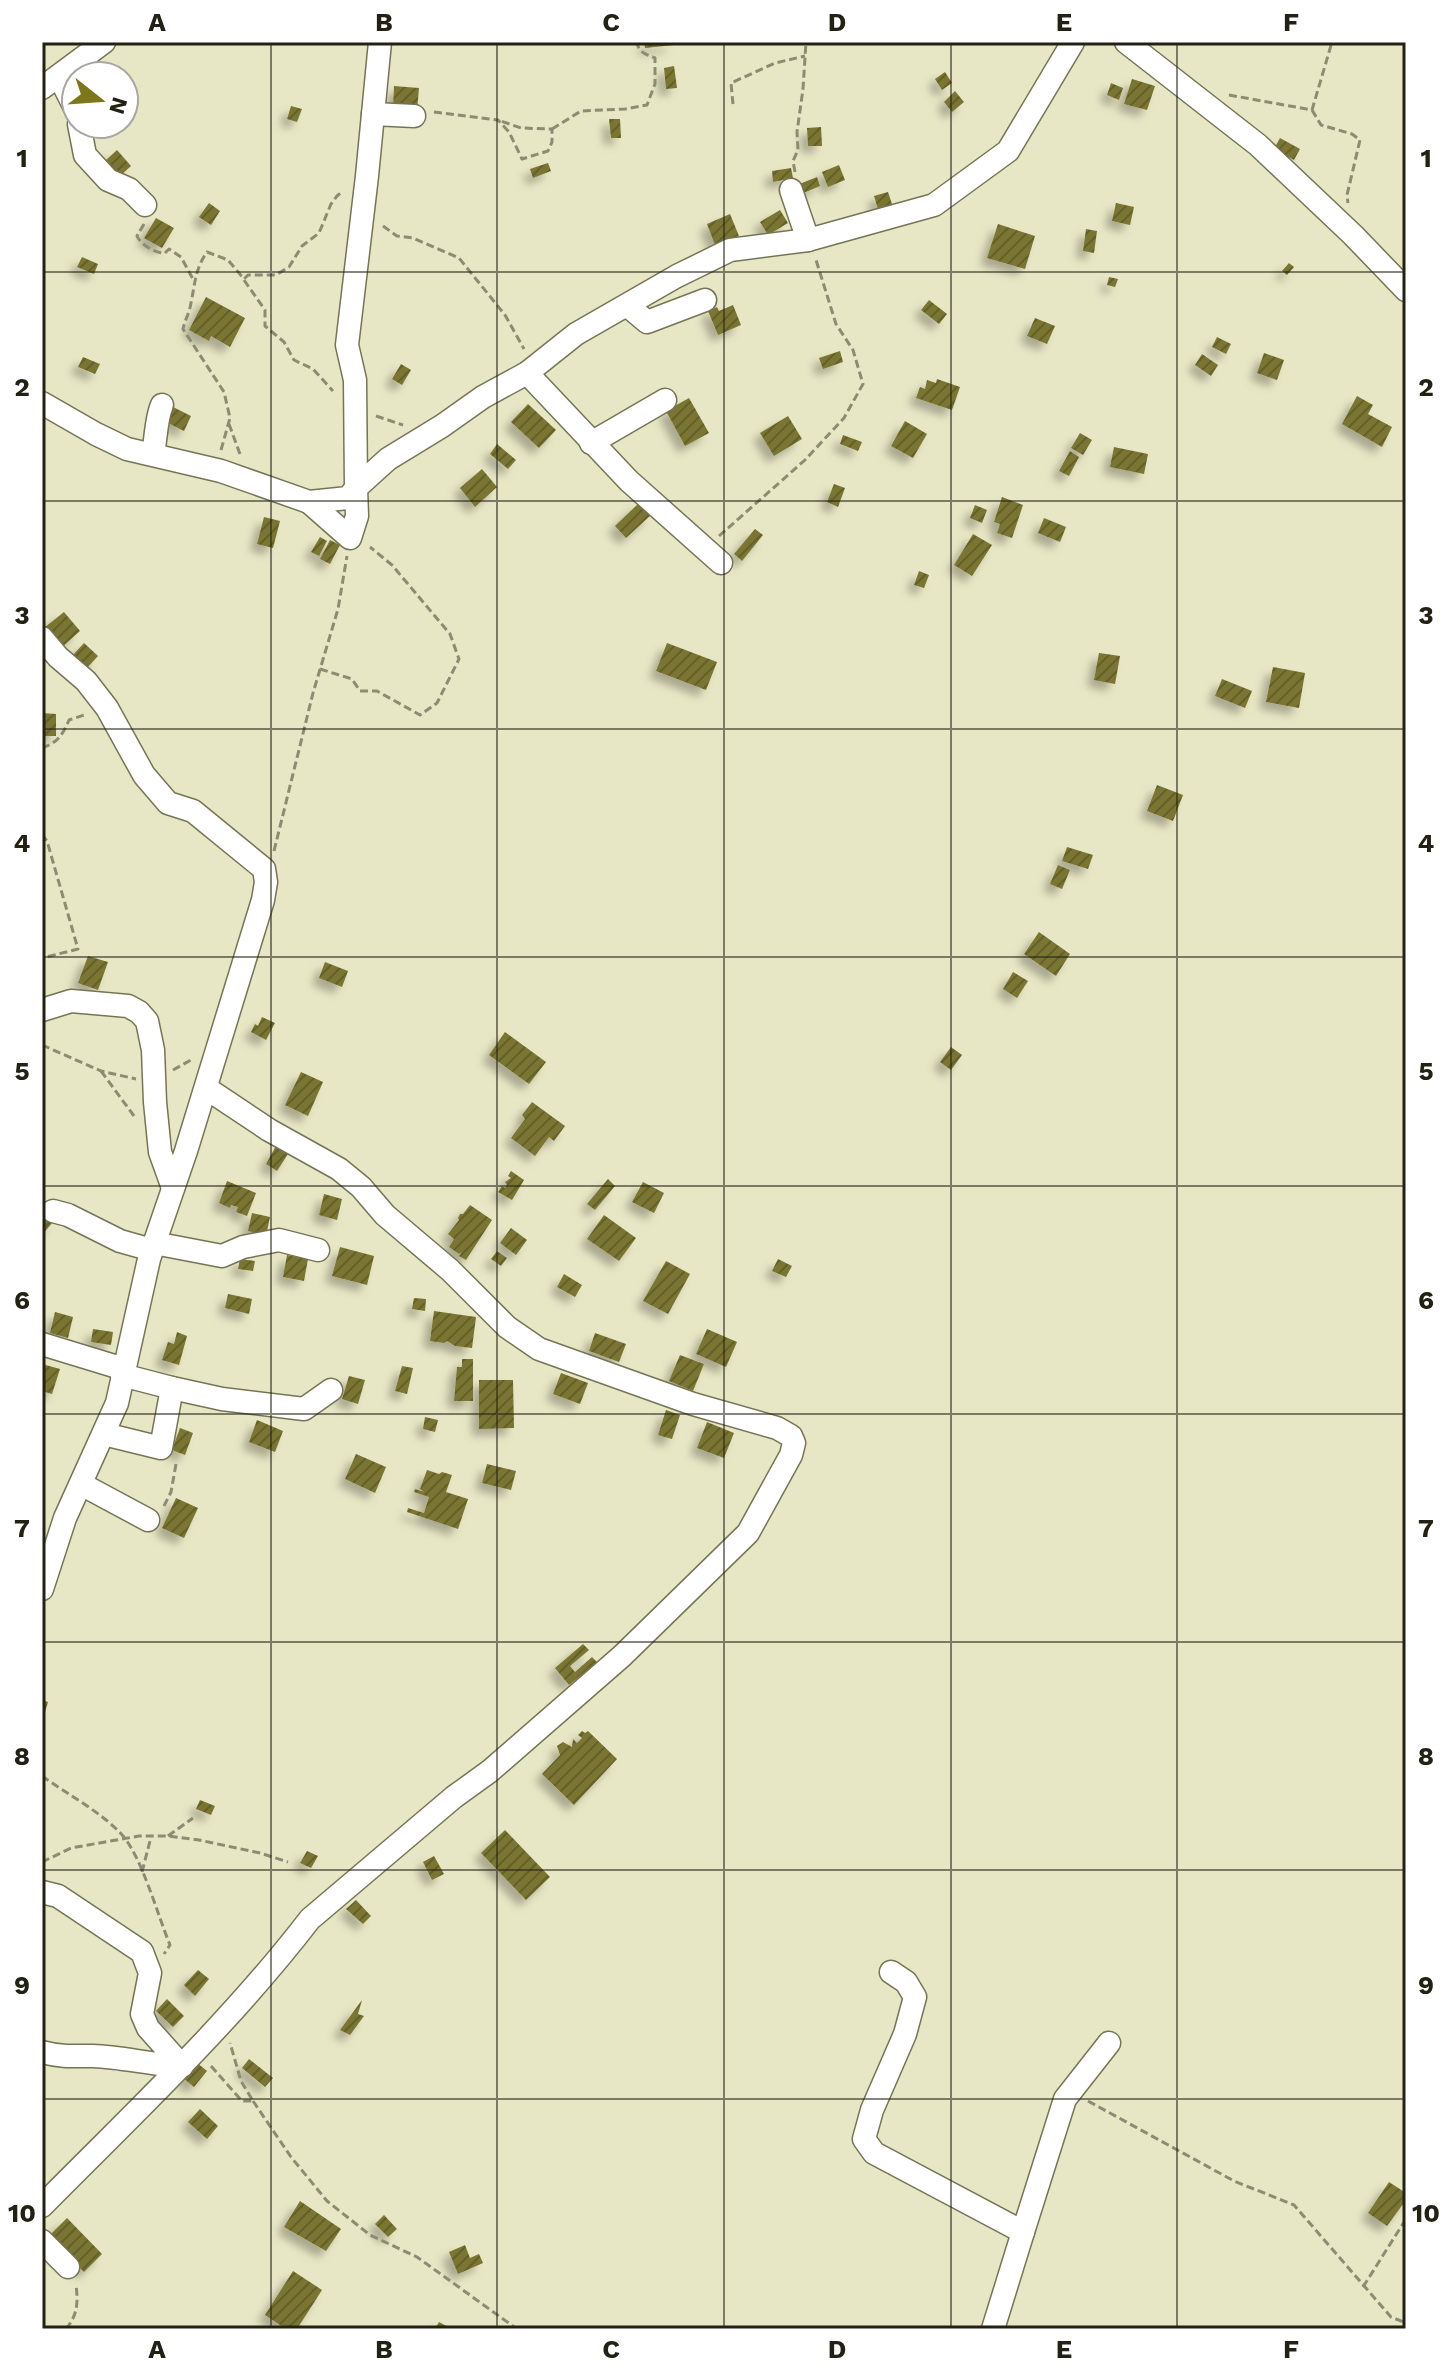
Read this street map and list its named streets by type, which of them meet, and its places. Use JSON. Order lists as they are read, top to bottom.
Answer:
{
  "north": "right",
  "grid": {
    "columns": [
      "A",
      "B",
      "C",
      "D",
      "E",
      "F"
    ],
    "rows": [
      "1",
      "2",
      "3",
      "4",
      "5",
      "6",
      "7",
      "8",
      "9",
      "10"
    ]
  }
}
